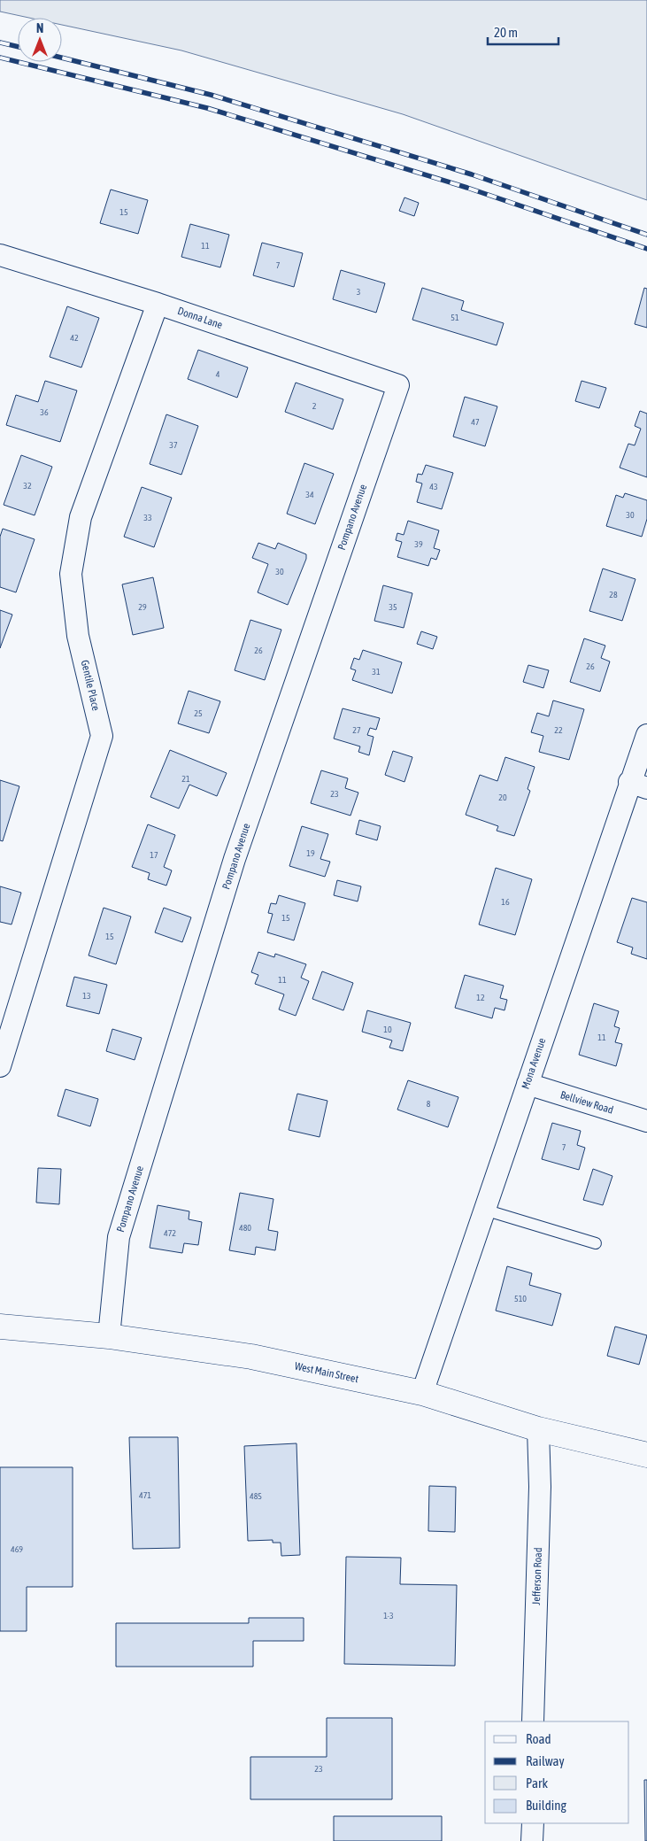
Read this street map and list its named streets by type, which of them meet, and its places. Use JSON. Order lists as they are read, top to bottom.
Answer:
{
  "streets": {
    "main road": ["West Main Street"],
    "street": [
      "Donna Lane",
      "Pompano Avenue",
      "Gentile Place",
      "Mona Avenue",
      "Bellview Road",
      "Jefferson Road"
    ]
  },
  "crossings": [
    ["Donna Lane", "Pompano Avenue"],
    ["Donna Lane", "Gentile Place"],
    ["Pompano Avenue", "West Main Street"],
    ["Mona Avenue", "Bellview Road"],
    ["Mona Avenue", "West Main Street"],
    ["West Main Street", "Jefferson Road"]
  ],
  "house_numbers": [
    "15",
    "11",
    "7",
    "3",
    "51",
    "42",
    "4",
    "2",
    "36",
    "47",
    "37",
    "32",
    "43",
    "34",
    "30",
    "33",
    "39",
    "30",
    "28",
    "29",
    "35",
    "26",
    "26",
    "31",
    "25",
    "27",
    "22",
    "21",
    "23",
    "20",
    "19",
    "17",
    "16",
    "15",
    "15",
    "11",
    "13",
    "12",
    "10",
    "11",
    "8",
    "7",
    "480",
    "472",
    "510",
    "471",
    "485",
    "469",
    "1-3",
    "23"
  ],
  "legend": [
    "Road",
    "Railway",
    "Park",
    "Building"
  ],
  "scale_bar": "20 m",
  "north": "top"
}
